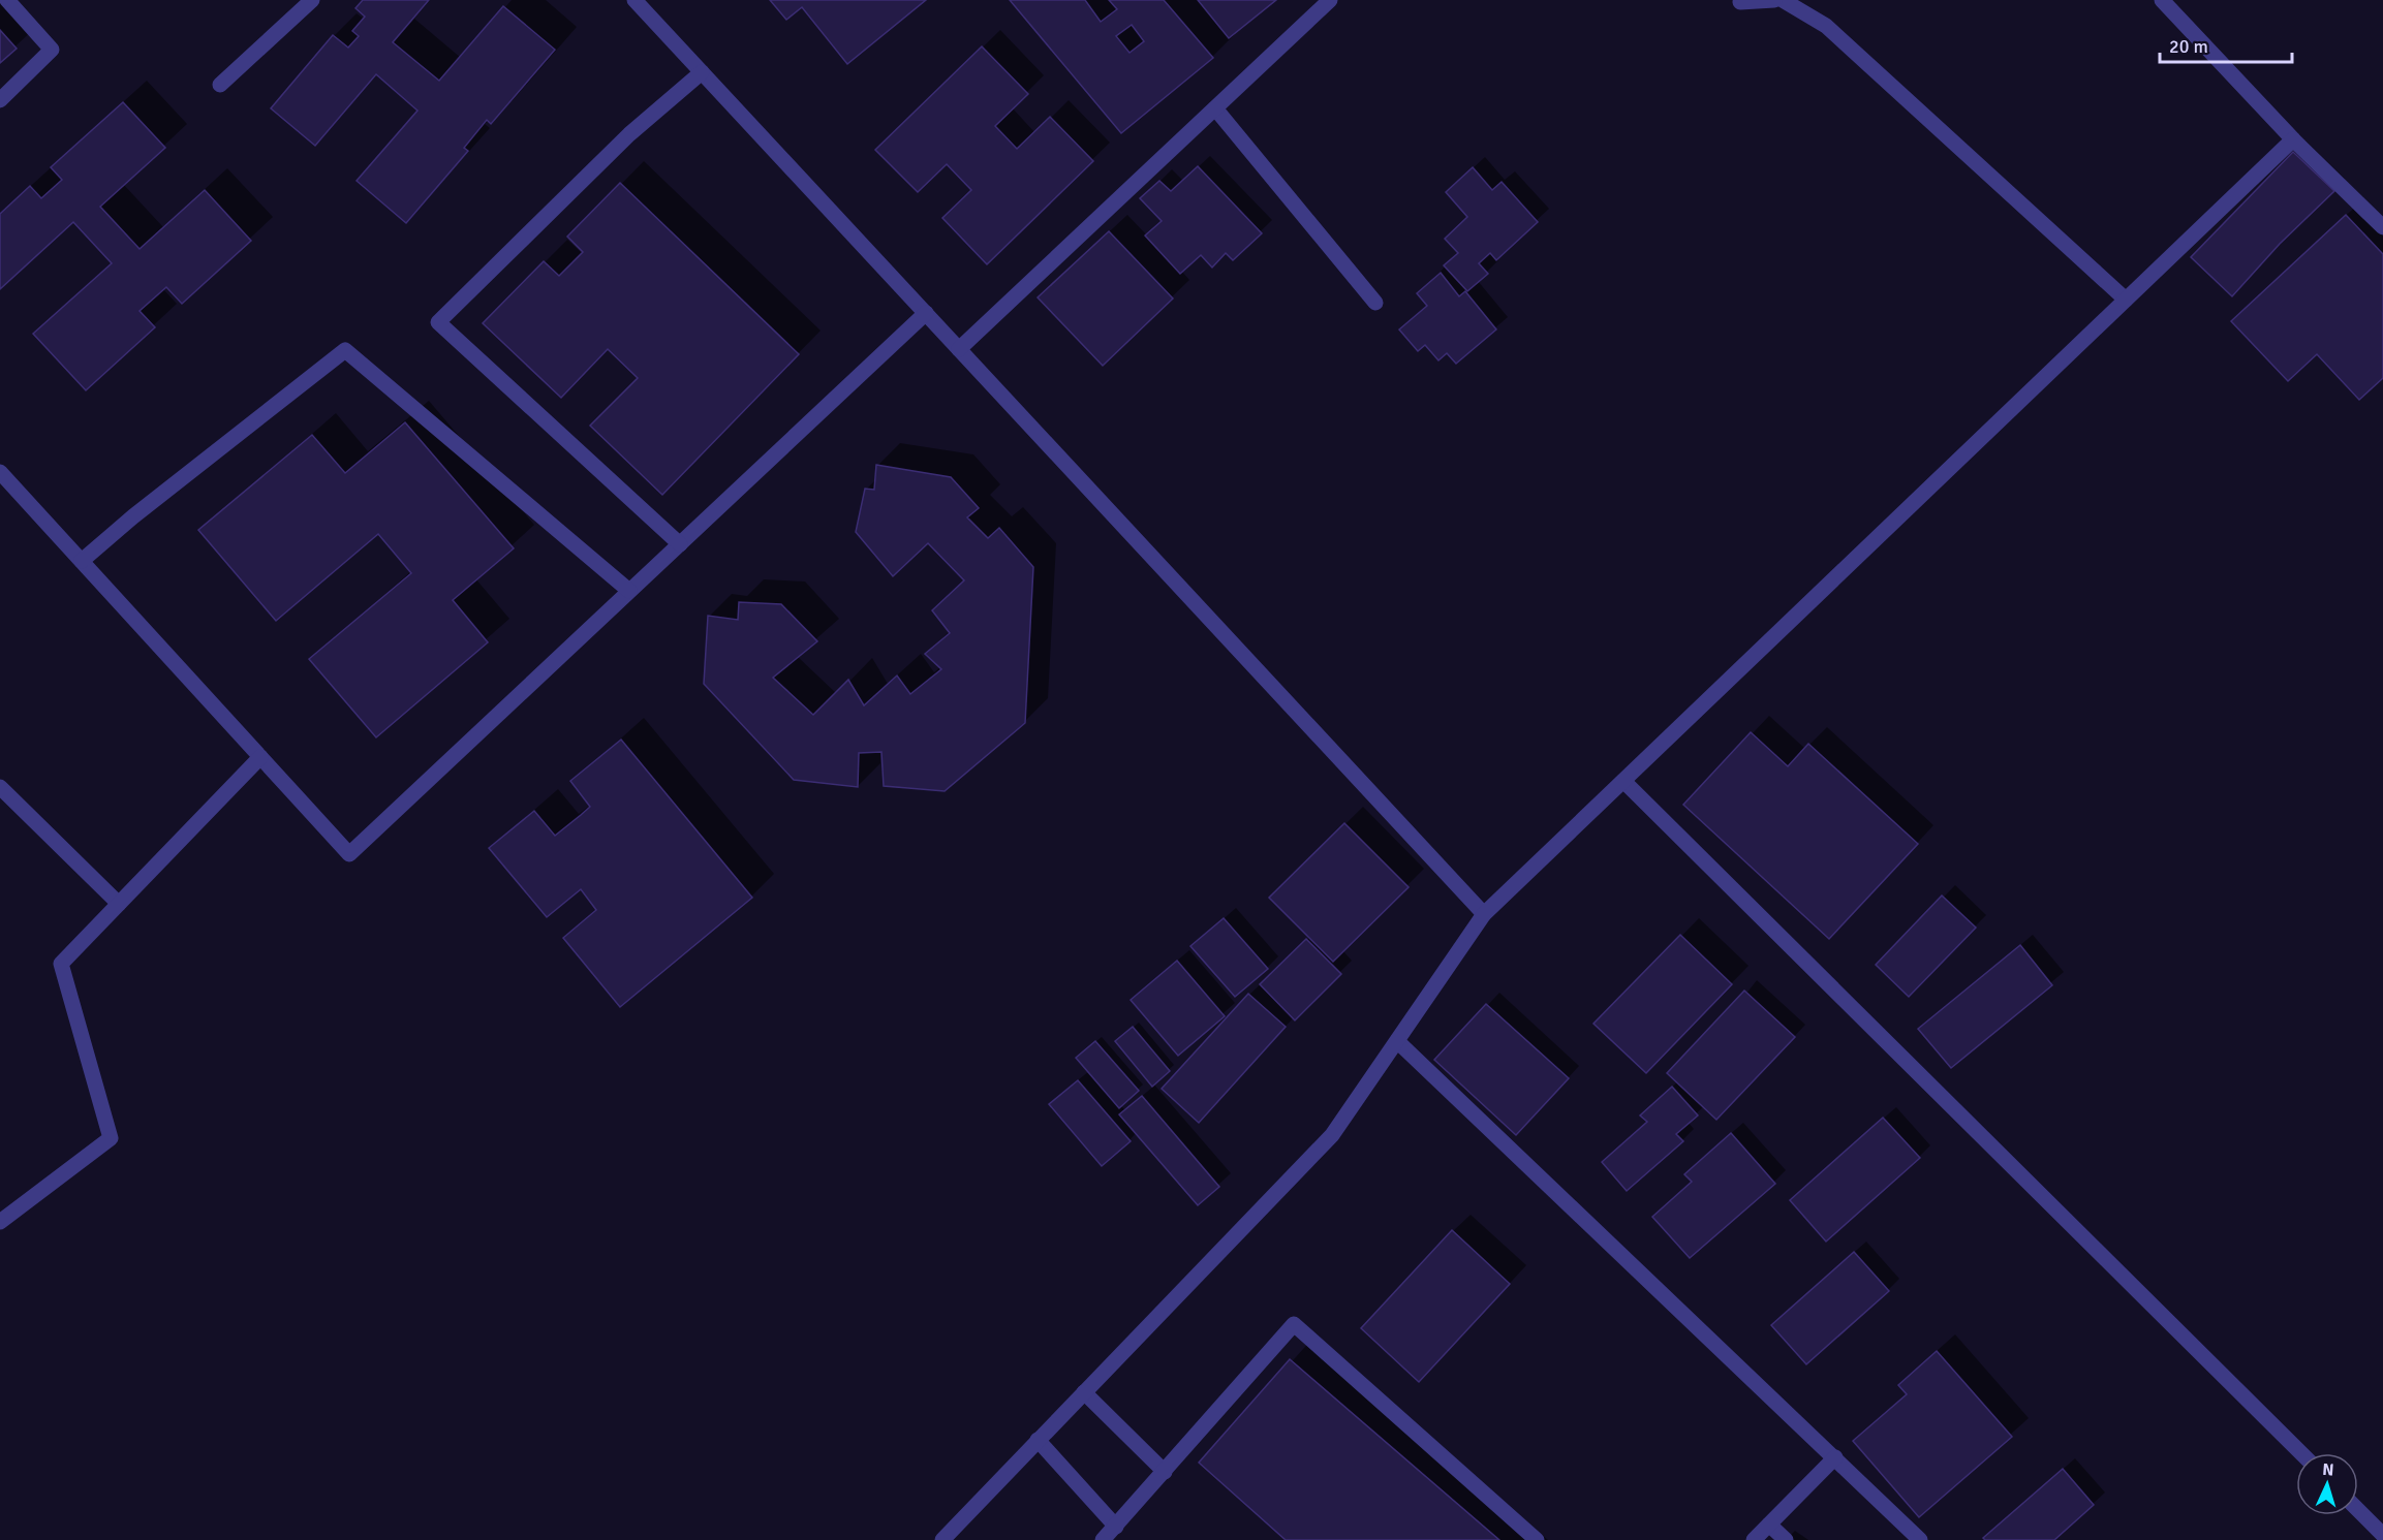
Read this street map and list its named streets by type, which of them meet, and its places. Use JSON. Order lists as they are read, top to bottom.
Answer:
{
  "scale_bar": "20 m",
  "north": "top"
}
